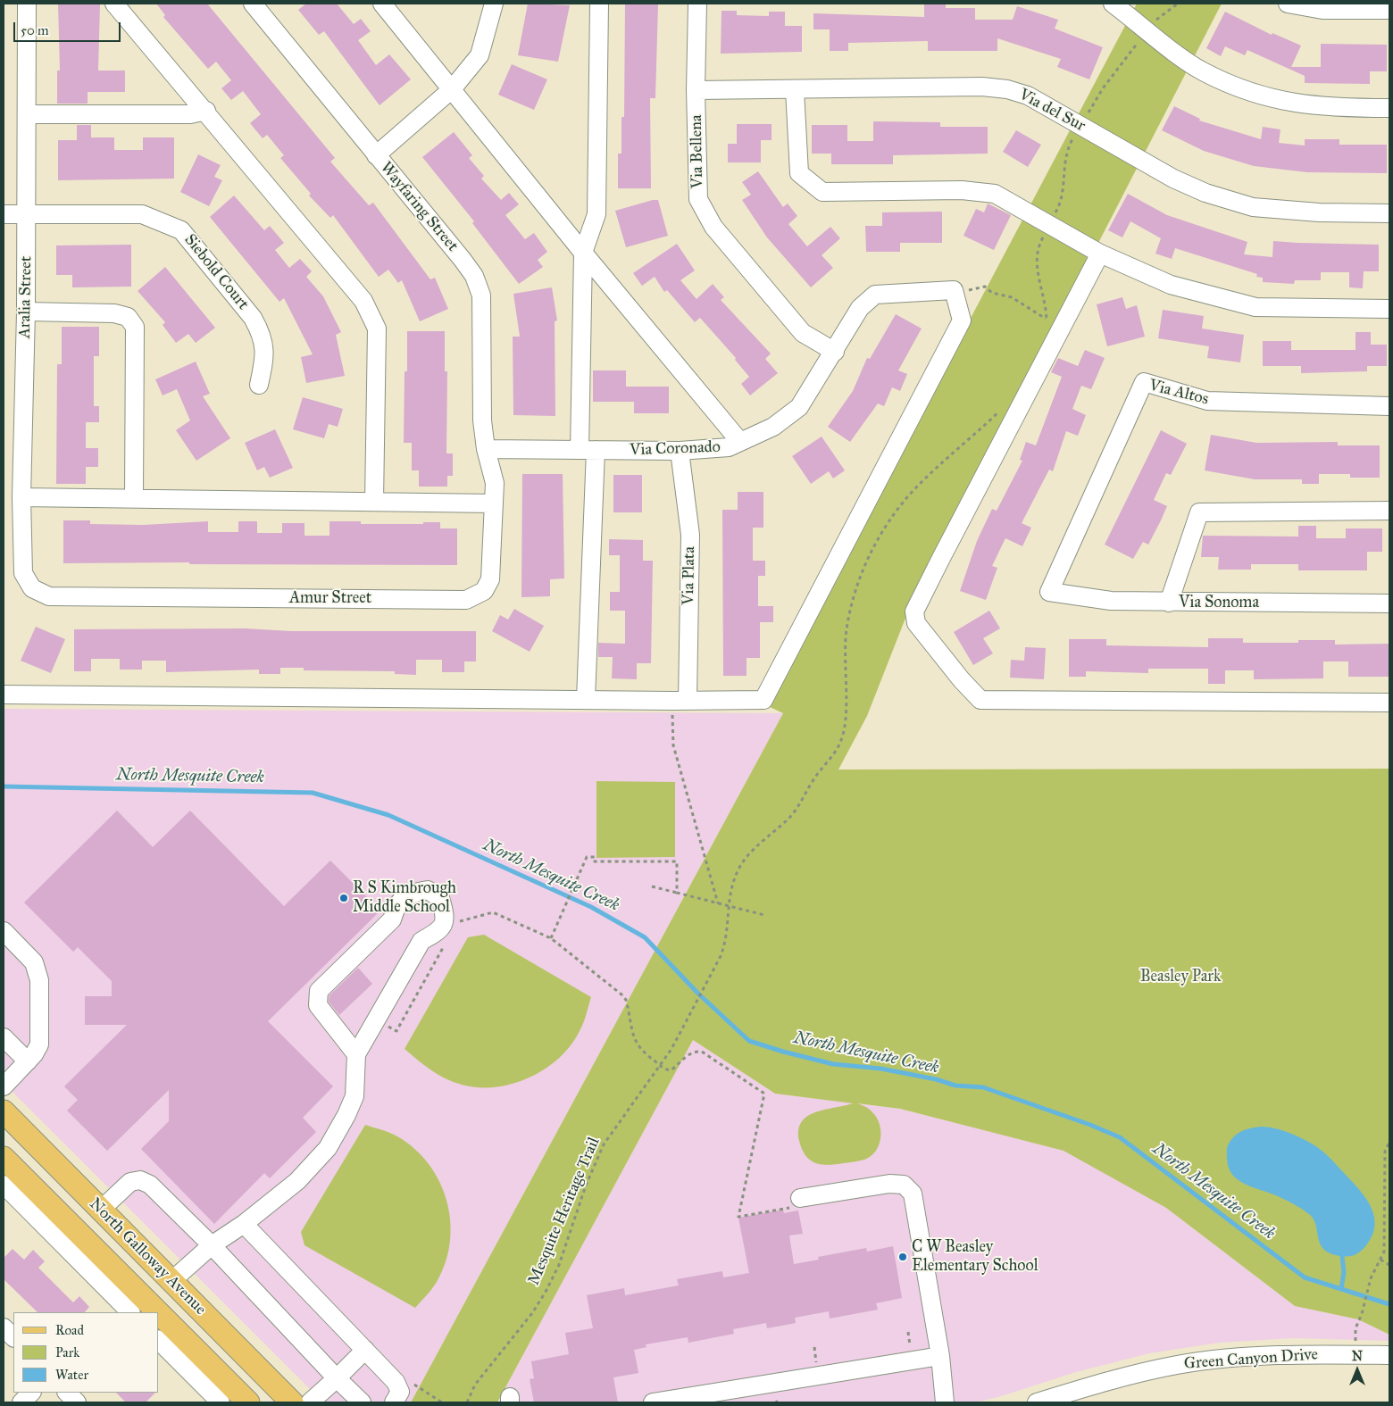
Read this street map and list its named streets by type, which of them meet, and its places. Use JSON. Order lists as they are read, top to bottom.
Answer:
{
  "streets": {
    "main road": ["North Galloway Avenue"],
    "street": [
      "Via del Sur",
      "Via Bellena",
      "Wayfaring Street",
      "Siebold Court",
      "Aralia Street",
      "Via Altos",
      "Via Coronado",
      "Via Plata",
      "Amur Street",
      "Via Sonoma",
      "Green Canyon Drive"
    ],
    "path": ["Mesquite Heritage Trail"]
  },
  "crossings": [
    ["Via del Sur", "Via Bellena"],
    ["Via Bellena", "Via Coronado"],
    ["Wayfaring Street", "Via Coronado"],
    ["Wayfaring Street", "Amur Street"],
    ["Siebold Court", "Aralia Street"],
    ["Aralia Street", "Amur Street"],
    ["Via Altos", "Via Sonoma"],
    ["Via Coronado", "Via Plata"],
    ["Via Coronado", "Amur Street"]
  ],
  "water": ["North Mesquite Creek"],
  "parks": ["Beasley Park"],
  "places": ["R S Kimbrough Middle School", "C W Beasley Elementary School"],
  "legend": ["Road", "Park", "Water"],
  "scale_bar": "50 m",
  "north": "top"
}
